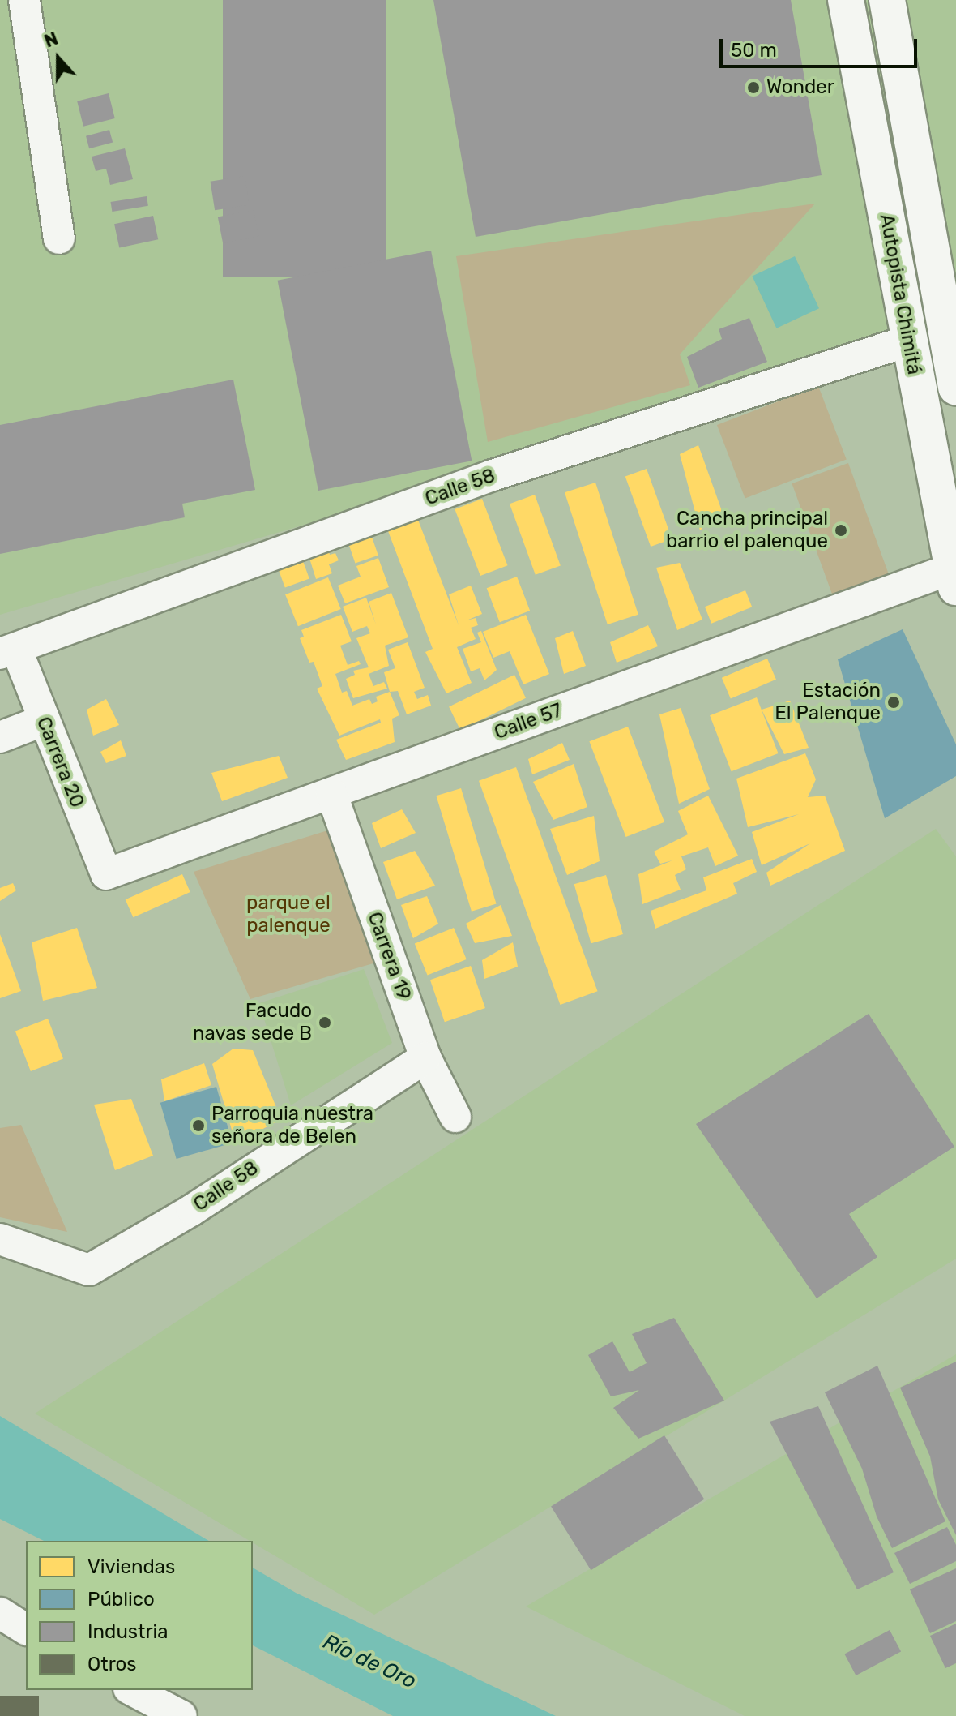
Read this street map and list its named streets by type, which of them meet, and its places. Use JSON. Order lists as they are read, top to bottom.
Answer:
{
  "streets": {
    "highway": ["Autopista Chimitá"],
    "street": [
      "Calle 58",
      "Calle 57",
      "Carrera 20",
      "Carrera 19"
    ]
  },
  "crossings": [
    ["Autopista Chimitá", "Calle 58"],
    ["Autopista Chimitá", "Calle 57"],
    ["Calle 58", "Carrera 20"],
    ["Calle 58", "Carrera 19"],
    ["Calle 57", "Carrera 20"],
    ["Calle 57", "Carrera 19"]
  ],
  "water": ["Río de Oro"],
  "parks": ["parque el palenque"],
  "places": [
    "Wonder",
    "Cancha principal barrio el palenque",
    "Estación El Palenque",
    "Facudo navas sede B",
    "Parroquia nuestra señora de Belen"
  ],
  "legend": [
    "Viviendas",
    "Público",
    "Industria",
    "Otros"
  ],
  "scale_bar": "50 m",
  "north": "top"
}
